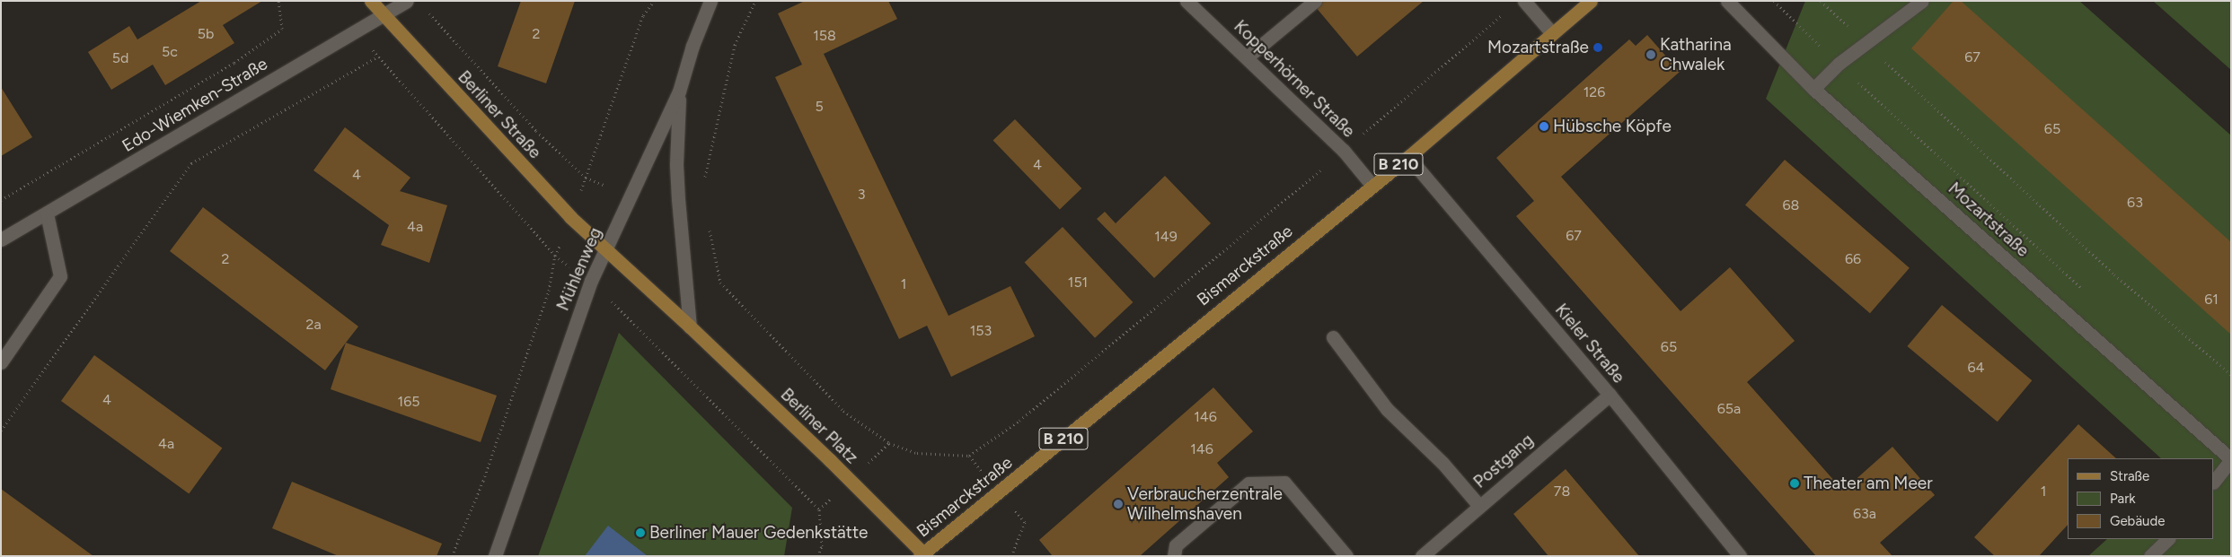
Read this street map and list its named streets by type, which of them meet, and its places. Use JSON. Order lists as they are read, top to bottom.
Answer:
{
  "streets": {
    "main road": [
      "Berliner Straße",
      "B 210",
      "Bismarckstraße",
      "Berliner Platz"
    ],
    "street": [
      "Kopperhörner Straße",
      "Edo-Wiemken-Straße",
      "Mozartstraße",
      "Mühlenweg",
      "Kieler Straße",
      "Postgang"
    ]
  },
  "crossings": [
    ["Kopperhörner Straße", "Bismarckstraße"],
    ["Edo-Wiemken-Straße", "Berliner Straße"],
    ["Berliner Straße", "Mühlenweg"],
    ["Berliner Straße", "Berliner Platz"],
    ["Bismarckstraße", "Kieler Straße"],
    ["Bismarckstraße", "Berliner Platz"],
    ["Mühlenweg", "Berliner Platz"],
    ["Kieler Straße", "Postgang"]
  ],
  "places": [
    "Mozartstraße",
    "Katharina Chwalek",
    "Hübsche Köpfe",
    "Theater am Meer",
    "Verbraucherzentrale Wilhelmshaven",
    "Berliner Mauer Gedenkstätte"
  ],
  "house_numbers": [
    "5b",
    "2",
    "158",
    "5c",
    "67",
    "5d",
    "126",
    "5",
    "65",
    "4",
    "4",
    "3",
    "63",
    "68",
    "4a",
    "67",
    "149",
    "2",
    "66",
    "151",
    "1",
    "61",
    "2a",
    "153",
    "65",
    "64",
    "4",
    "165",
    "65a",
    "146",
    "4a",
    "146",
    "78",
    "1",
    "63a"
  ],
  "legend": ["Straße", "Park", "Gebäude"]
}
